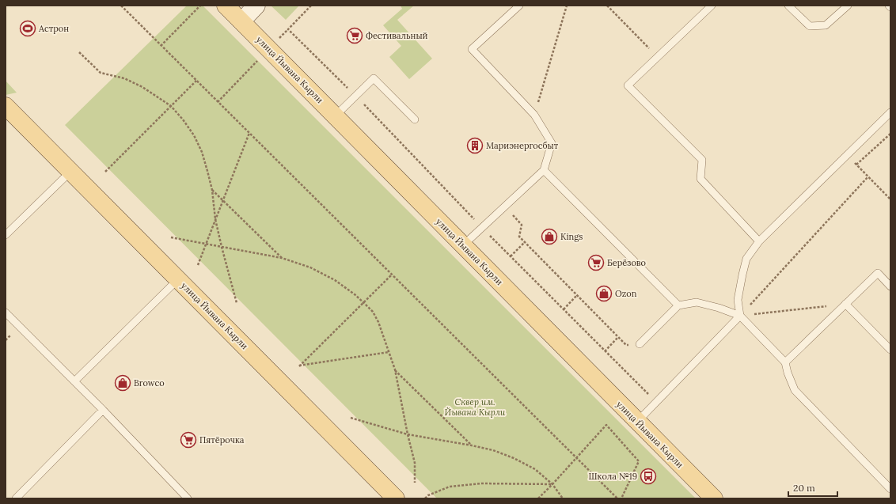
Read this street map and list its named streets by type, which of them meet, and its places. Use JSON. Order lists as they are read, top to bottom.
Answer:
{
  "streets": {
    "main road": ["улица Йывана Кырли"]
  },
  "parks": ["Сквер им. Йывана Кырли"],
  "places": {
    "sports": ["Астрон"],
    "supermarket": ["Фестивальный", "Берёзово", "Пятёрочка"],
    "building": ["Мариэнергосбыт"],
    "shop": ["Kings", "Ozon", "Browco"],
    "bus stop": ["Школа №19"]
  },
  "scale_bar": "20 m"
}
